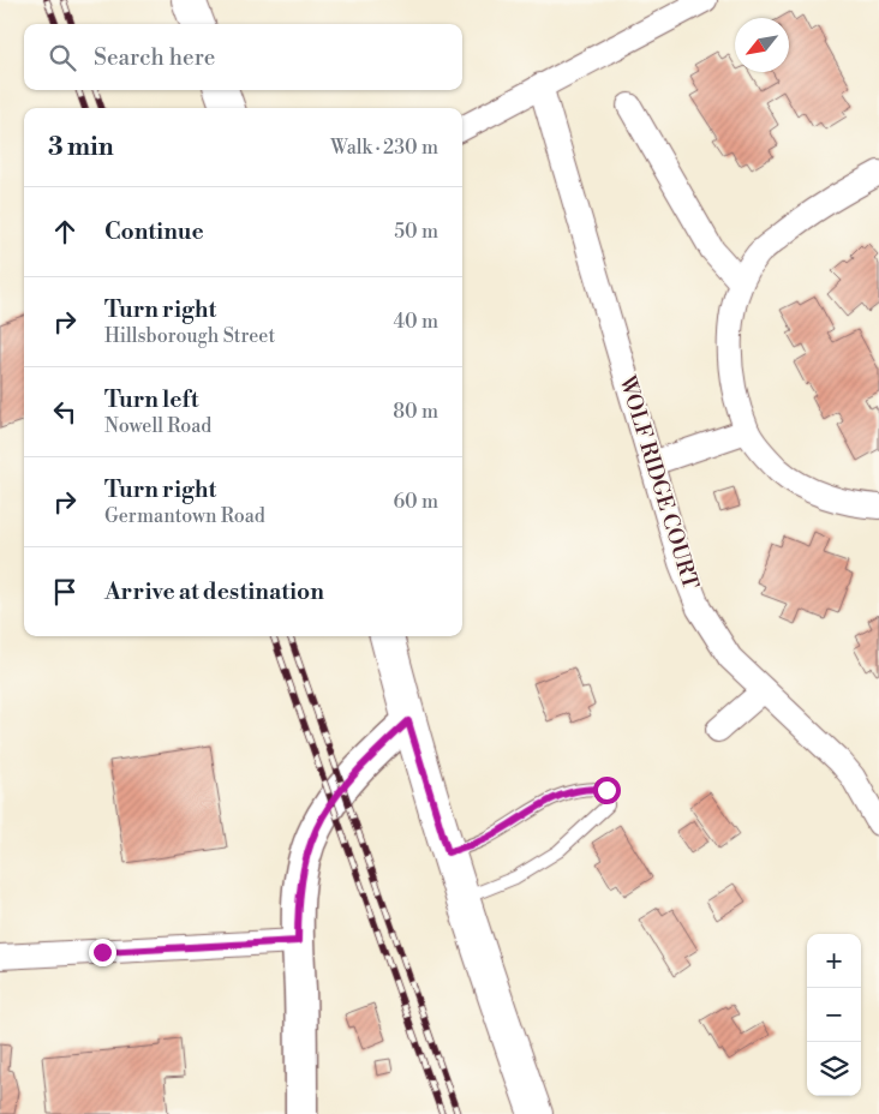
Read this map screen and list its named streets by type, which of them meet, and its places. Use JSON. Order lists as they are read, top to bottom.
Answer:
{
  "streets": {
    "street": ["WOLF RIDGE COURT"]
  },
  "north": "bottom left",
  "page": {
    "search": "Search here",
    "heading": ["3 min", "Walk · 230 m"],
    "list": [
      ["Continue", "50 m"],
      ["Turn right", "Hillsborough Street", "40 m"],
      ["Turn left", "Nowell Road", "80 m"],
      ["Turn right", "Germantown Road", "60 m"],
      "Arrive at destination"
    ],
    "map_buttons": ["+", "−"]
  }
}
